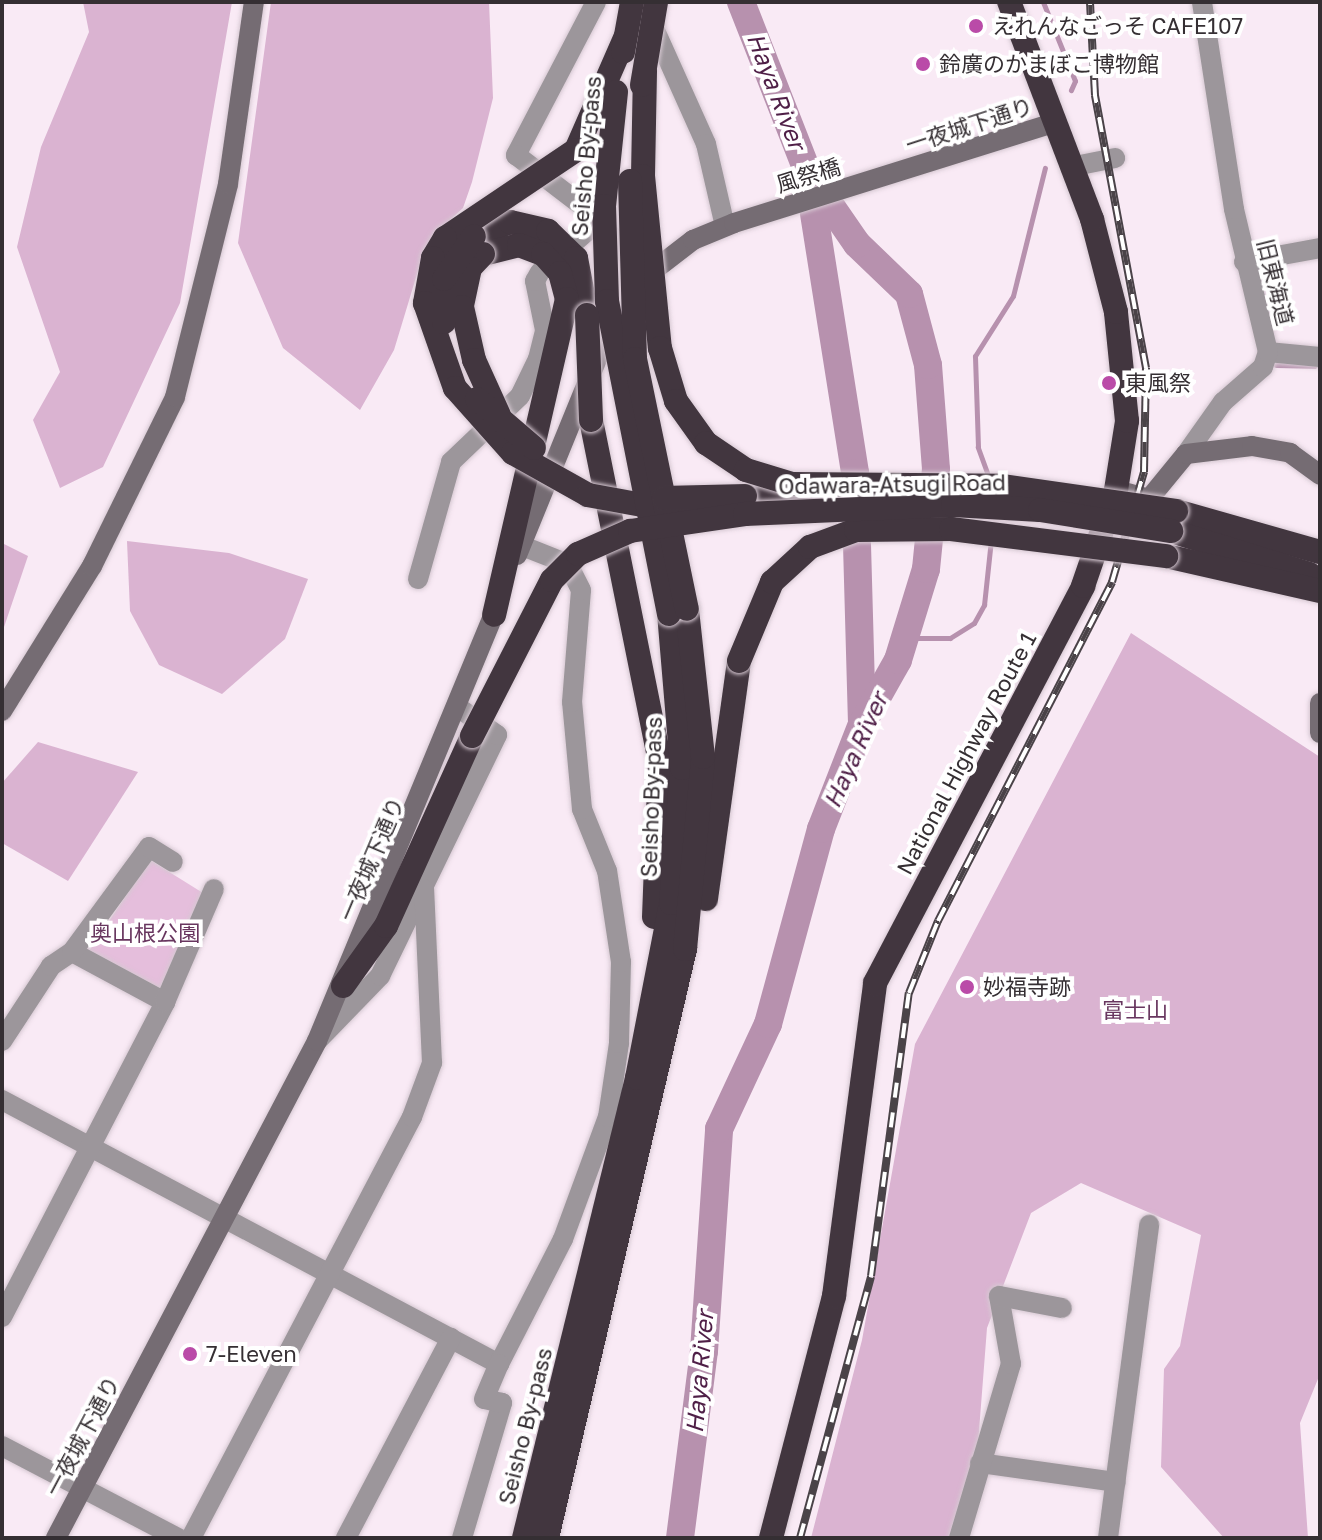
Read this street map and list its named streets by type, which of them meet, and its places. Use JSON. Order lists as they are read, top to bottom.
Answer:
{
  "streets": {
    "highway": ["Seisho By-pass", "Odawara-Atsugi Road", "National Highway Route 1"],
    "street": ["一夜城下通り", "風祭橋", "旧東海道"]
  },
  "crossings": [
    ["一夜城下通り", "風祭橋"],
    ["一夜城下通り", "National Highway Route 1"],
    ["旧東海道", "National Highway Route 1"]
  ],
  "water": ["Haya River"],
  "parks": ["奥山根公園", "富士山"],
  "places": [
    "えれんなごっそ CAFE107",
    "鈴廣のかまぼこ博物館",
    "東風祭",
    "妙福寺跡",
    "7-Eleven"
  ]
}
